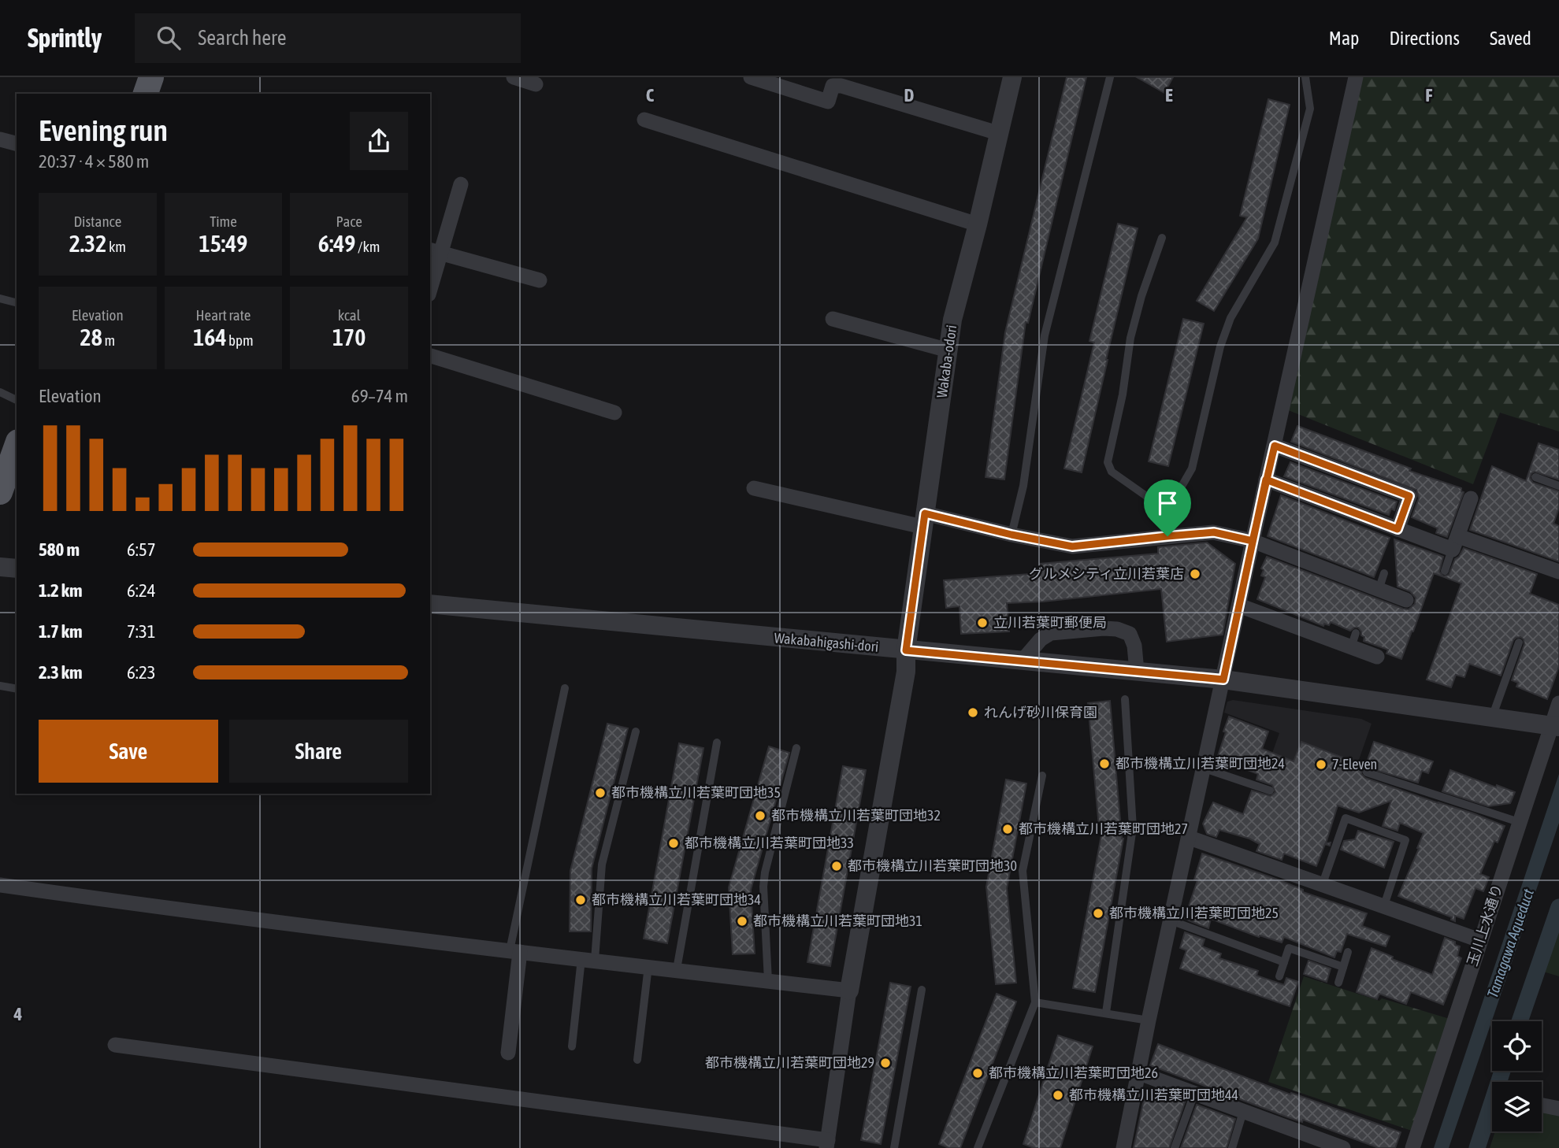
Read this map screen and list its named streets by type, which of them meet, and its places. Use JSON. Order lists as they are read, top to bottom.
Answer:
{
  "streets": {
    "street": ["Wakaba-odori", "Wakabahigashi-dori", "玉川上水通り"]
  },
  "crossings": [
    ["Wakaba-odori", "Wakabahigashi-dori"],
    ["Wakabahigashi-dori", "玉川上水通り"]
  ],
  "water": ["Tamagawa Aqueduct"],
  "places": [
    "グルメシティ立川若葉店",
    "立川若葉町郵便局",
    "れんげ砂川保育園",
    "都市機構立川若葉町団地24",
    "7-Eleven",
    "都市機構立川若葉町団地35",
    "都市機構立川若葉町団地32",
    "都市機構立川若葉町団地27",
    "都市機構立川若葉町団地33",
    "都市機構立川若葉町団地30",
    "都市機構立川若葉町団地34",
    "都市機構立川若葉町団地25",
    "都市機構立川若葉町団地31",
    "都市機構立川若葉町団地29",
    "都市機構立川若葉町団地26",
    "都市機構立川若葉町団地44"
  ],
  "page": {
    "header": "Sprintly",
    "search": "Search here",
    "nav": ["Map", "Directions", "Saved"],
    "heading": ["Evening run", "20:37 · 4 × 580 m"],
    "stats": [
      ["Distance", "2.32 km"],
      ["Time", "15:49"],
      ["Pace", "6:49 /km"],
      ["Elevation", "28 m"],
      ["Heart rate", "164 bpm"],
      ["kcal", "170"]
    ],
    "chart": ["Elevation", "69–74 m"],
    "list": [
      {
        "name": "580 m",
        "note": "6:57"
      },
      {
        "name": "1.2 km",
        "note": "6:24"
      },
      {
        "name": "1.7 km",
        "note": "7:31"
      },
      {
        "name": "2.3 km",
        "note": "6:23"
      }
    ],
    "buttons": ["Save", "Share"]
  },
  "grid": {
    "columns": [
      "C",
      "D",
      "E",
      "F"
    ],
    "rows": ["4"]
  }
}
